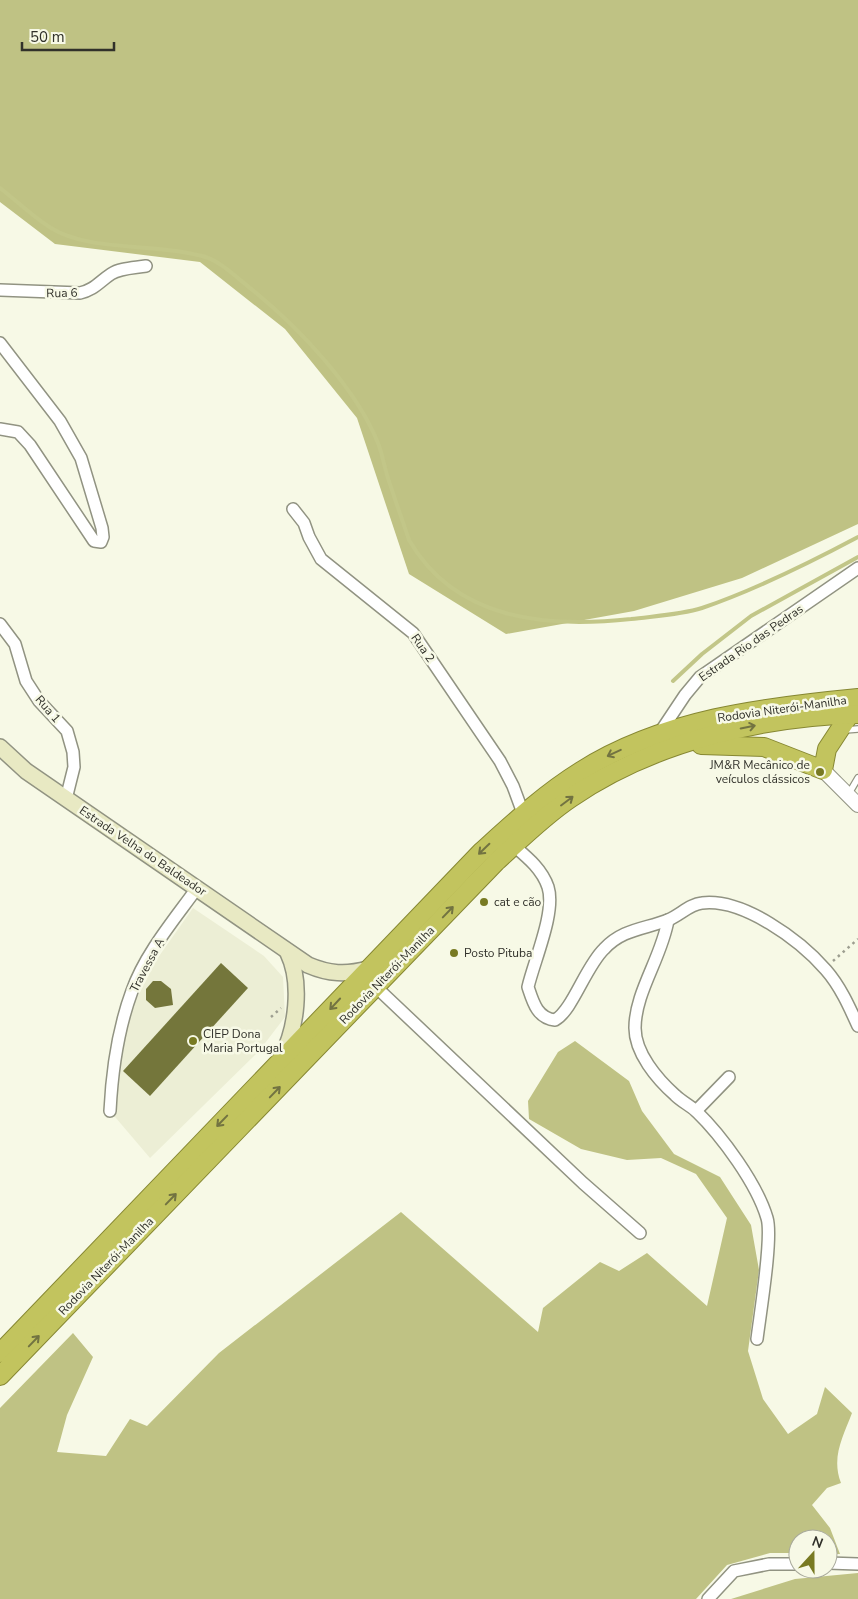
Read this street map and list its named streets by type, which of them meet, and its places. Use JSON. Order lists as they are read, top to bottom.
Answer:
{
  "streets": {
    "highway": ["Rodovia Niterói-Manilha"],
    "main road": ["Estrada Velha do Baldeador"],
    "street": [
      "Rua 6",
      "Estrada Rio das Pedras",
      "Rua 2",
      "Rua 1",
      "Travessa A"
    ]
  },
  "crossings": [
    ["Estrada Rio das Pedras", "Rodovia Niterói-Manilha"],
    ["Rua 2", "Rodovia Niterói-Manilha"],
    ["Rua 1", "Estrada Velha do Baldeador"],
    ["Rodovia Niterói-Manilha", "Estrada Velha do Baldeador"],
    ["Estrada Velha do Baldeador", "Travessa A"]
  ],
  "places": [
    "JM&R Mecânico de veículos clássicos",
    "cat e cão",
    "Posto Pituba",
    "CIEP Dona Maria Portugal"
  ],
  "scale_bar": "50 m",
  "north": "top"
}
